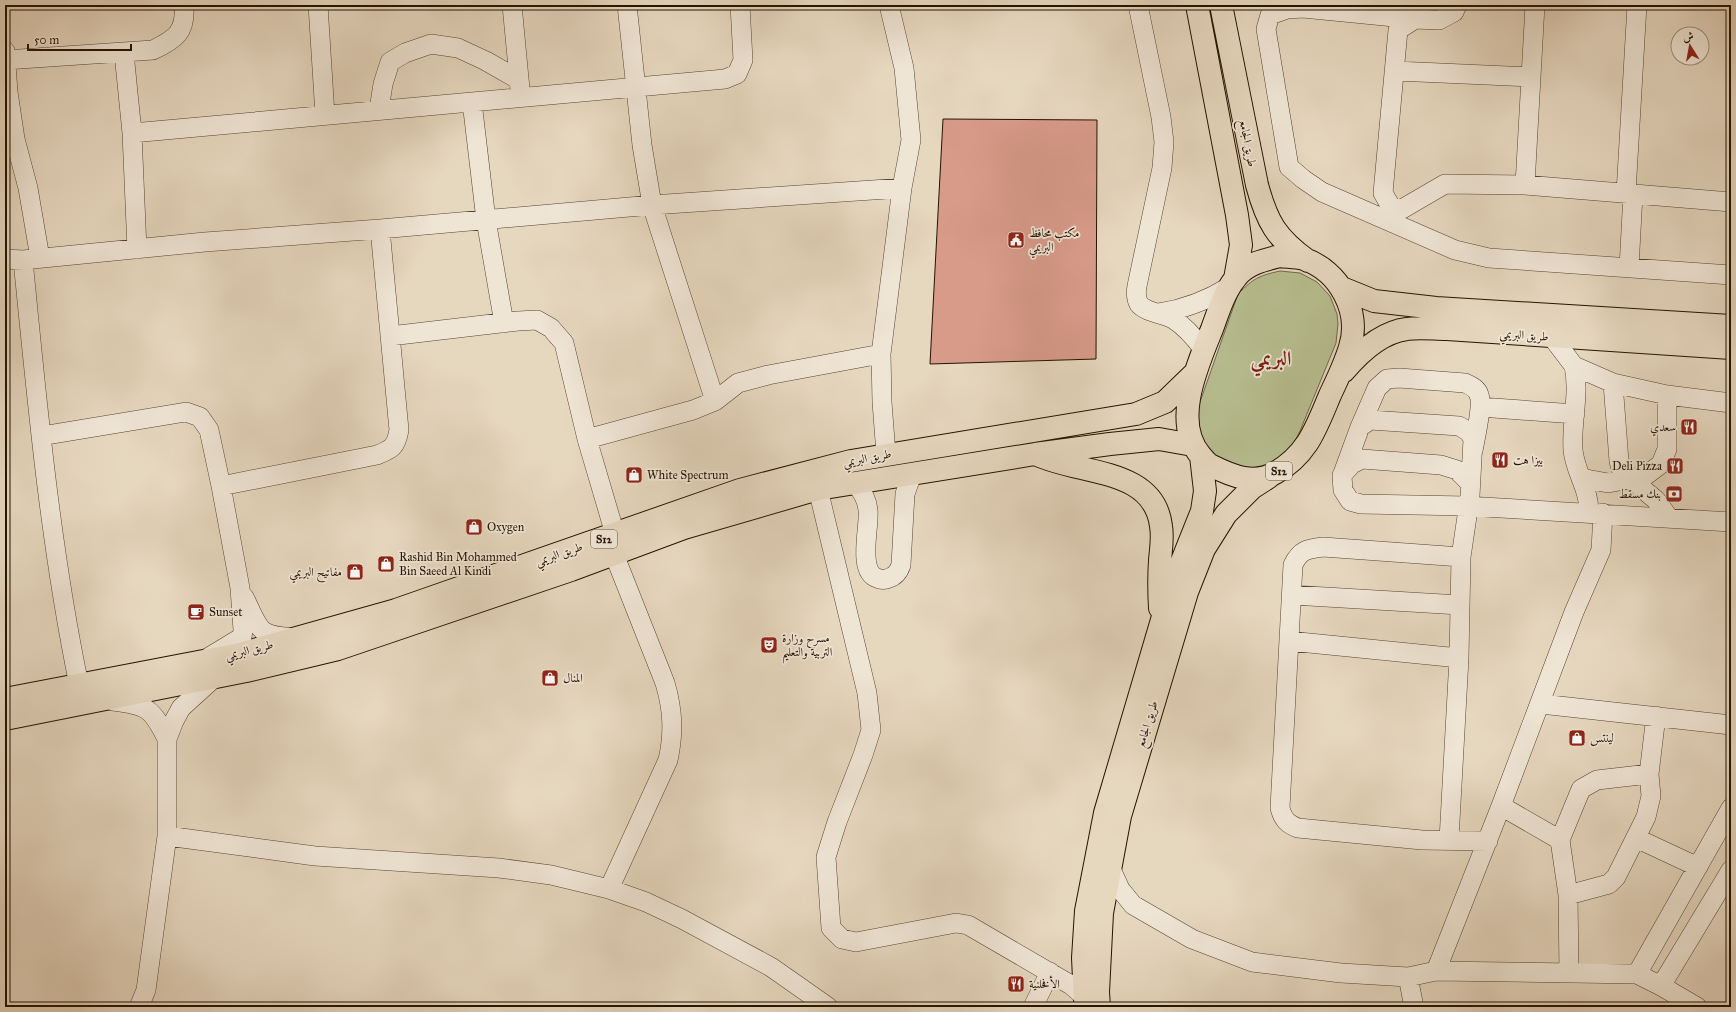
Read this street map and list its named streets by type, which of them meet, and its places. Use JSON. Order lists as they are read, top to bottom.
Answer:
{
  "streets": {
    "main road": ["طريق الجامع", "طريق البريمي", "S12"]
  },
  "crossings": [
    ["طريق الجامع", "طريق البريمي"],
    ["طريق الجامع", "S12"],
    ["طريق البريمي", "S12"]
  ],
  "districts": ["البريمي"],
  "places": {
    "public building": ["مكتب محافظ البريمي"],
    "restaurant": [
      "سعدي",
      "بيزا ه‍ت",
      "Deli Pizza",
      "الأفخلنية"
    ],
    "shop": [
      "White Spectrum",
      "Oxygen",
      "Rashid Bin Mohammed Bin Saeed Al Kindi",
      "مفاتيح البريمي",
      "المنال",
      "لينتس"
    ],
    "bank": ["بنك مسقط"],
    "cafe": ["Sunset"],
    "theatre": ["مسرح وزارة التربية والتعليم"]
  },
  "scale_bar": "50 m",
  "north": "top"
}
